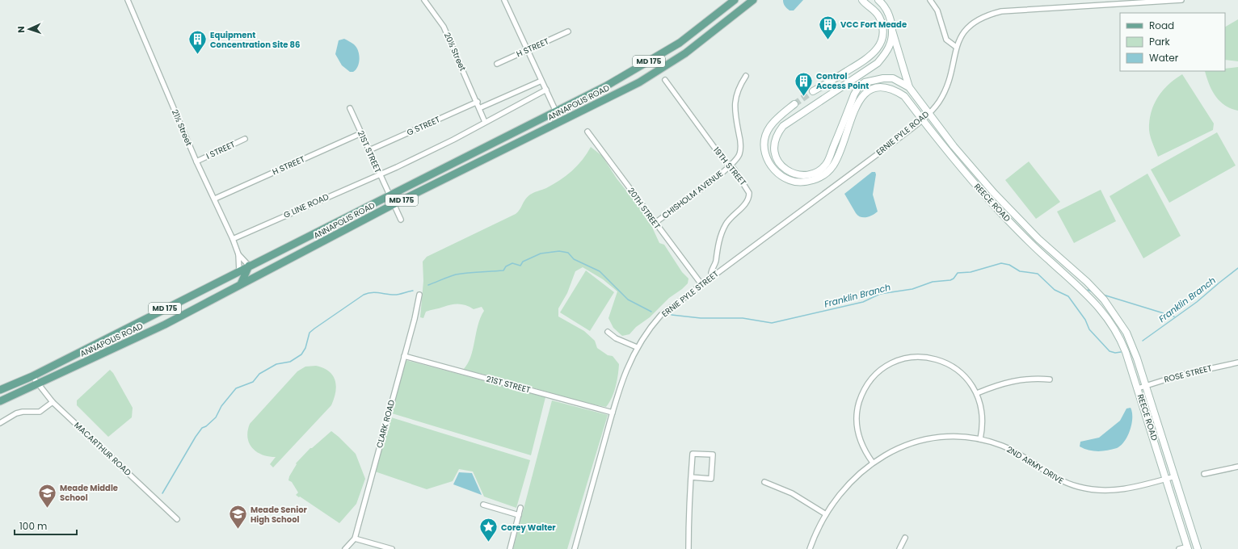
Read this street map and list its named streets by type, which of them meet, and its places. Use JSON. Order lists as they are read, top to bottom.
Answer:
{
  "streets": {
    "main road": ["MD 175", "ANNAPOLIS ROAD"],
    "street": [
      "H STREET",
      "20½ Street",
      "G STREET",
      "21½ Street",
      "ERNIE PYLE ROAD",
      "I STREET",
      "21ST STREET",
      "19TH STREET",
      "CHISHOLM AVENUE",
      "REECE ROAD",
      "G LINE ROAD",
      "20TH STREET",
      "ERNIE PYLE STREET",
      "ROSE STREET",
      "CLARK ROAD",
      "MACARTHUR ROAD",
      "2ND ARMY DRIVE"
    ]
  },
  "crossings": [
    ["H STREET", "21½ Street"],
    ["H STREET", "21ST STREET"],
    ["20½ Street", "G STREET"],
    ["ANNAPOLIS ROAD", "21½ Street"],
    ["ANNAPOLIS ROAD", "21ST STREET"],
    ["ANNAPOLIS ROAD", "MACARTHUR ROAD"],
    ["G STREET", "21ST STREET"],
    ["21½ Street", "I STREET"],
    ["21½ Street", "G LINE ROAD"],
    ["ERNIE PYLE ROAD", "REECE ROAD"],
    ["ERNIE PYLE ROAD", "ERNIE PYLE STREET"],
    ["21ST STREET", "G LINE ROAD"],
    ["21ST STREET", "ERNIE PYLE STREET"],
    ["21ST STREET", "CLARK ROAD"],
    ["19TH STREET", "CHISHOLM AVENUE"],
    ["19TH STREET", "ERNIE PYLE STREET"],
    ["CHISHOLM AVENUE", "20TH STREET"],
    ["REECE ROAD", "ROSE STREET"],
    ["REECE ROAD", "2ND ARMY DRIVE"],
    ["20TH STREET", "ERNIE PYLE STREET"]
  ],
  "water": ["Franklin Branch"],
  "places": {
    "building": ["VCC Fort Meade", "Equipment Concentration Site 86", "Control Access Point"],
    "school or university": ["Meade Middle School", "Meade Senior High School"],
    "place": ["Corey Walter"]
  },
  "legend": ["Road", "Park", "Water"],
  "scale_bar": "100 m",
  "north": "left"
}
